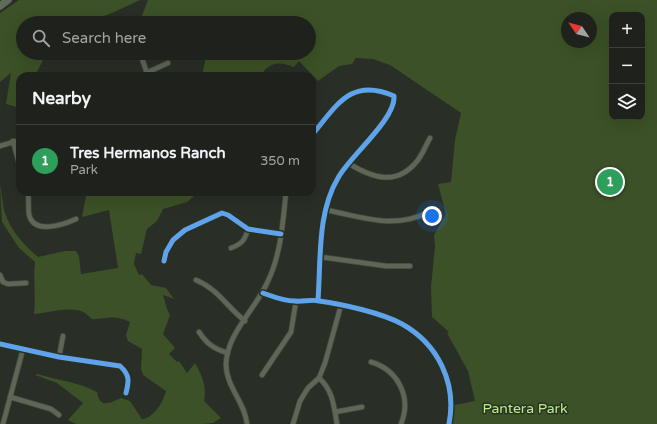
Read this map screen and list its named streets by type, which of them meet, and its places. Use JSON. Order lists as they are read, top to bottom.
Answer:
{
  "parks": ["Pantera Park"],
  "north": "top left",
  "page": {
    "map_buttons": ["+", "−"],
    "search": "Search here",
    "heading": "Nearby",
    "list": [
      {
        "mark": "1",
        "name": "Tres Hermanos Ranch",
        "note": "Park",
        "value": "350 m"
      }
    ],
    "pins": "1"
  }
}
